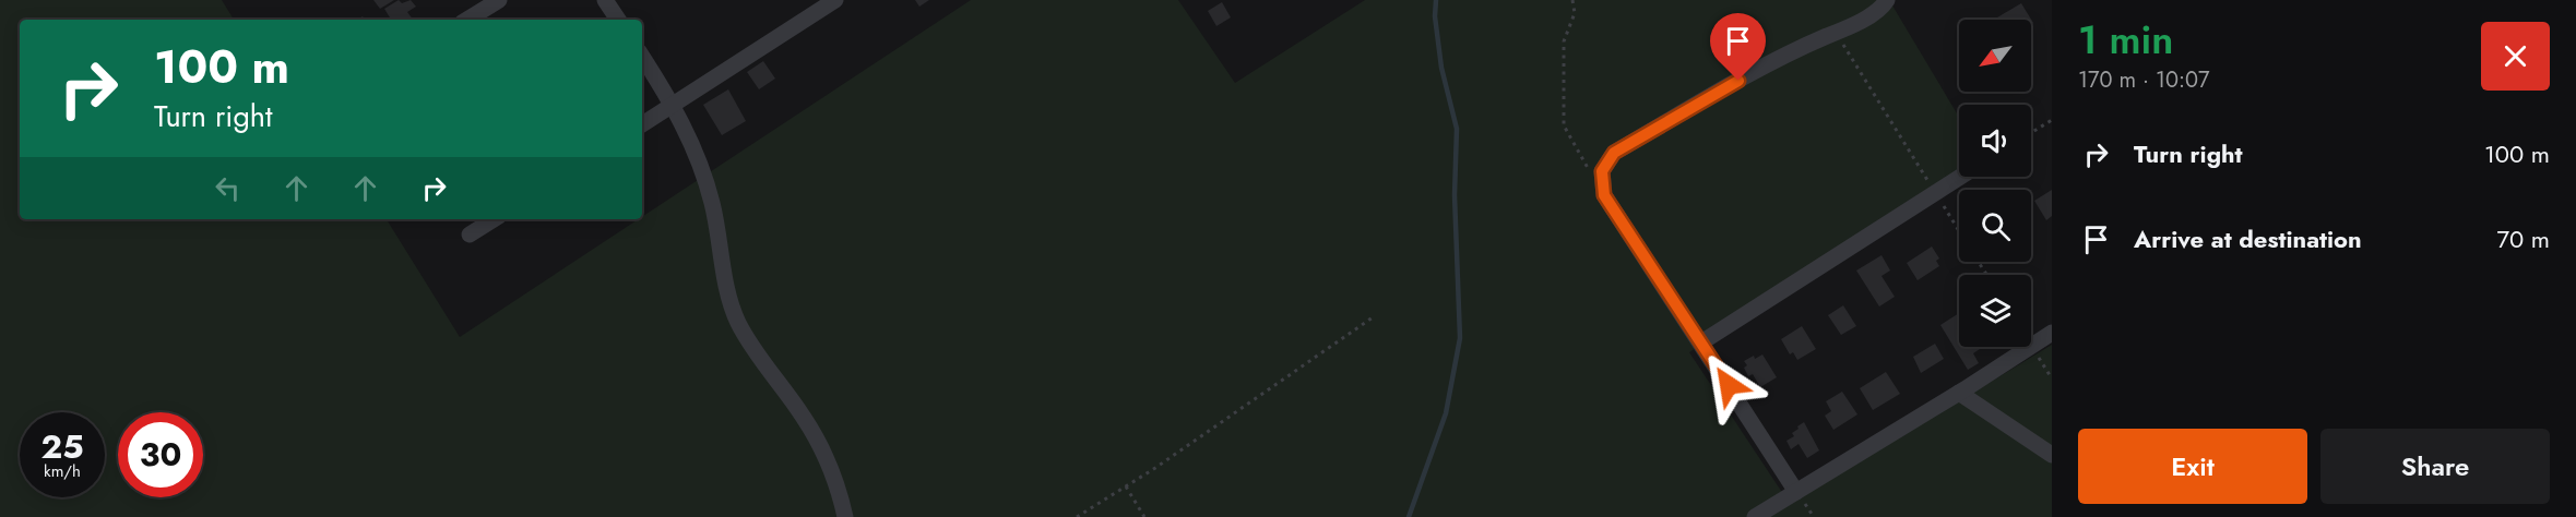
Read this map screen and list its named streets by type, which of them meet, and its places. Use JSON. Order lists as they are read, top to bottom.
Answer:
{
  "north": "bottom left",
  "page": {
    "heading": ["1 min", "170 m · 10:07"],
    "turn": ["100 m", "Turn right"],
    "list": [
      {
        "name": "Turn right",
        "value": "100 m"
      },
      {
        "name": "Arrive at destination",
        "value": "70 m"
      }
    ],
    "speed": "25 km/h",
    "limit": "30",
    "buttons": ["Exit", "Share"]
  }
}
